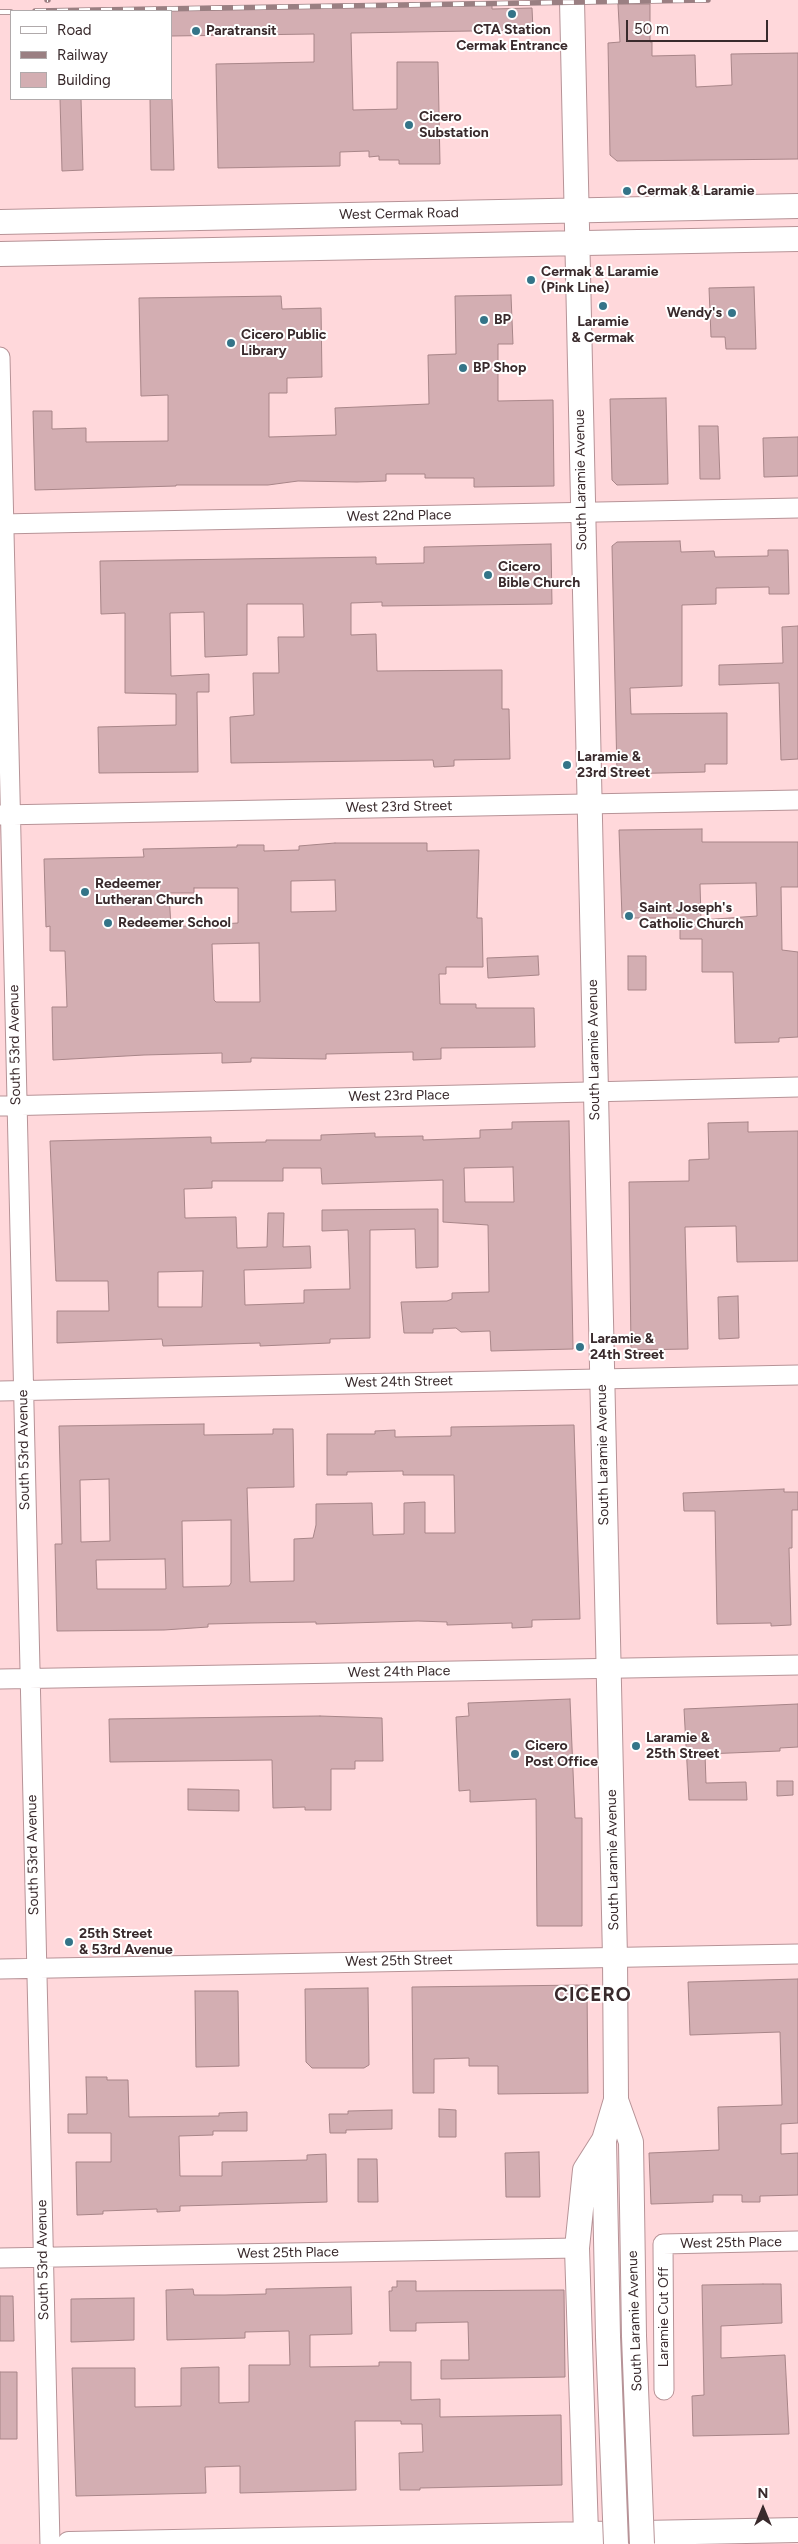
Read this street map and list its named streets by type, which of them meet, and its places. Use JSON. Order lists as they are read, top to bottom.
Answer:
{
  "streets": {
    "main road": ["West Cermak Road", "South Laramie Avenue"],
    "street": [
      "West 22nd Place",
      "West 23rd Street",
      "South 53rd Avenue",
      "West 23rd Place",
      "West 24th Street",
      "West 24th Place",
      "West 25th Street",
      "West 25th Place",
      "Laramie Cut Off"
    ]
  },
  "crossings": [
    ["West Cermak Road", "South Laramie Avenue"],
    ["South Laramie Avenue", "West 22nd Place"],
    ["South Laramie Avenue", "West 23rd Street"],
    ["South Laramie Avenue", "West 23rd Place"],
    ["South Laramie Avenue", "West 24th Street"],
    ["South Laramie Avenue", "West 24th Place"],
    ["South Laramie Avenue", "West 25th Street"],
    ["West 22nd Place", "South 53rd Avenue"],
    ["West 23rd Street", "South 53rd Avenue"],
    ["South 53rd Avenue", "West 23rd Place"],
    ["South 53rd Avenue", "West 24th Street"],
    ["South 53rd Avenue", "West 24th Place"],
    ["South 53rd Avenue", "West 25th Street"],
    ["South 53rd Avenue", "West 25th Place"],
    ["West 25th Place", "Laramie Cut Off"]
  ],
  "districts": ["CICERO"],
  "places": [
    "CTA Station Cermak Entrance",
    "Paratransit",
    "Cicero Substation",
    "Cermak & Laramie",
    "Cermak & Laramie (Pink Line)",
    "Laramie & Cermak",
    "Wendy's",
    "BP",
    "Cicero Public Library",
    "BP Shop",
    "Cicero Bible Church",
    "Laramie & 23rd Street",
    "Redeemer Lutheran Church",
    "Saint Joseph's Catholic Church",
    "Redeemer School",
    "Laramie & 24th Street",
    "Laramie & 25th Street",
    "Cicero Post Office",
    "25th Street & 53rd Avenue"
  ],
  "legend": ["Road", "Railway", "Building"],
  "scale_bar": "50 m",
  "north": "top"
}
